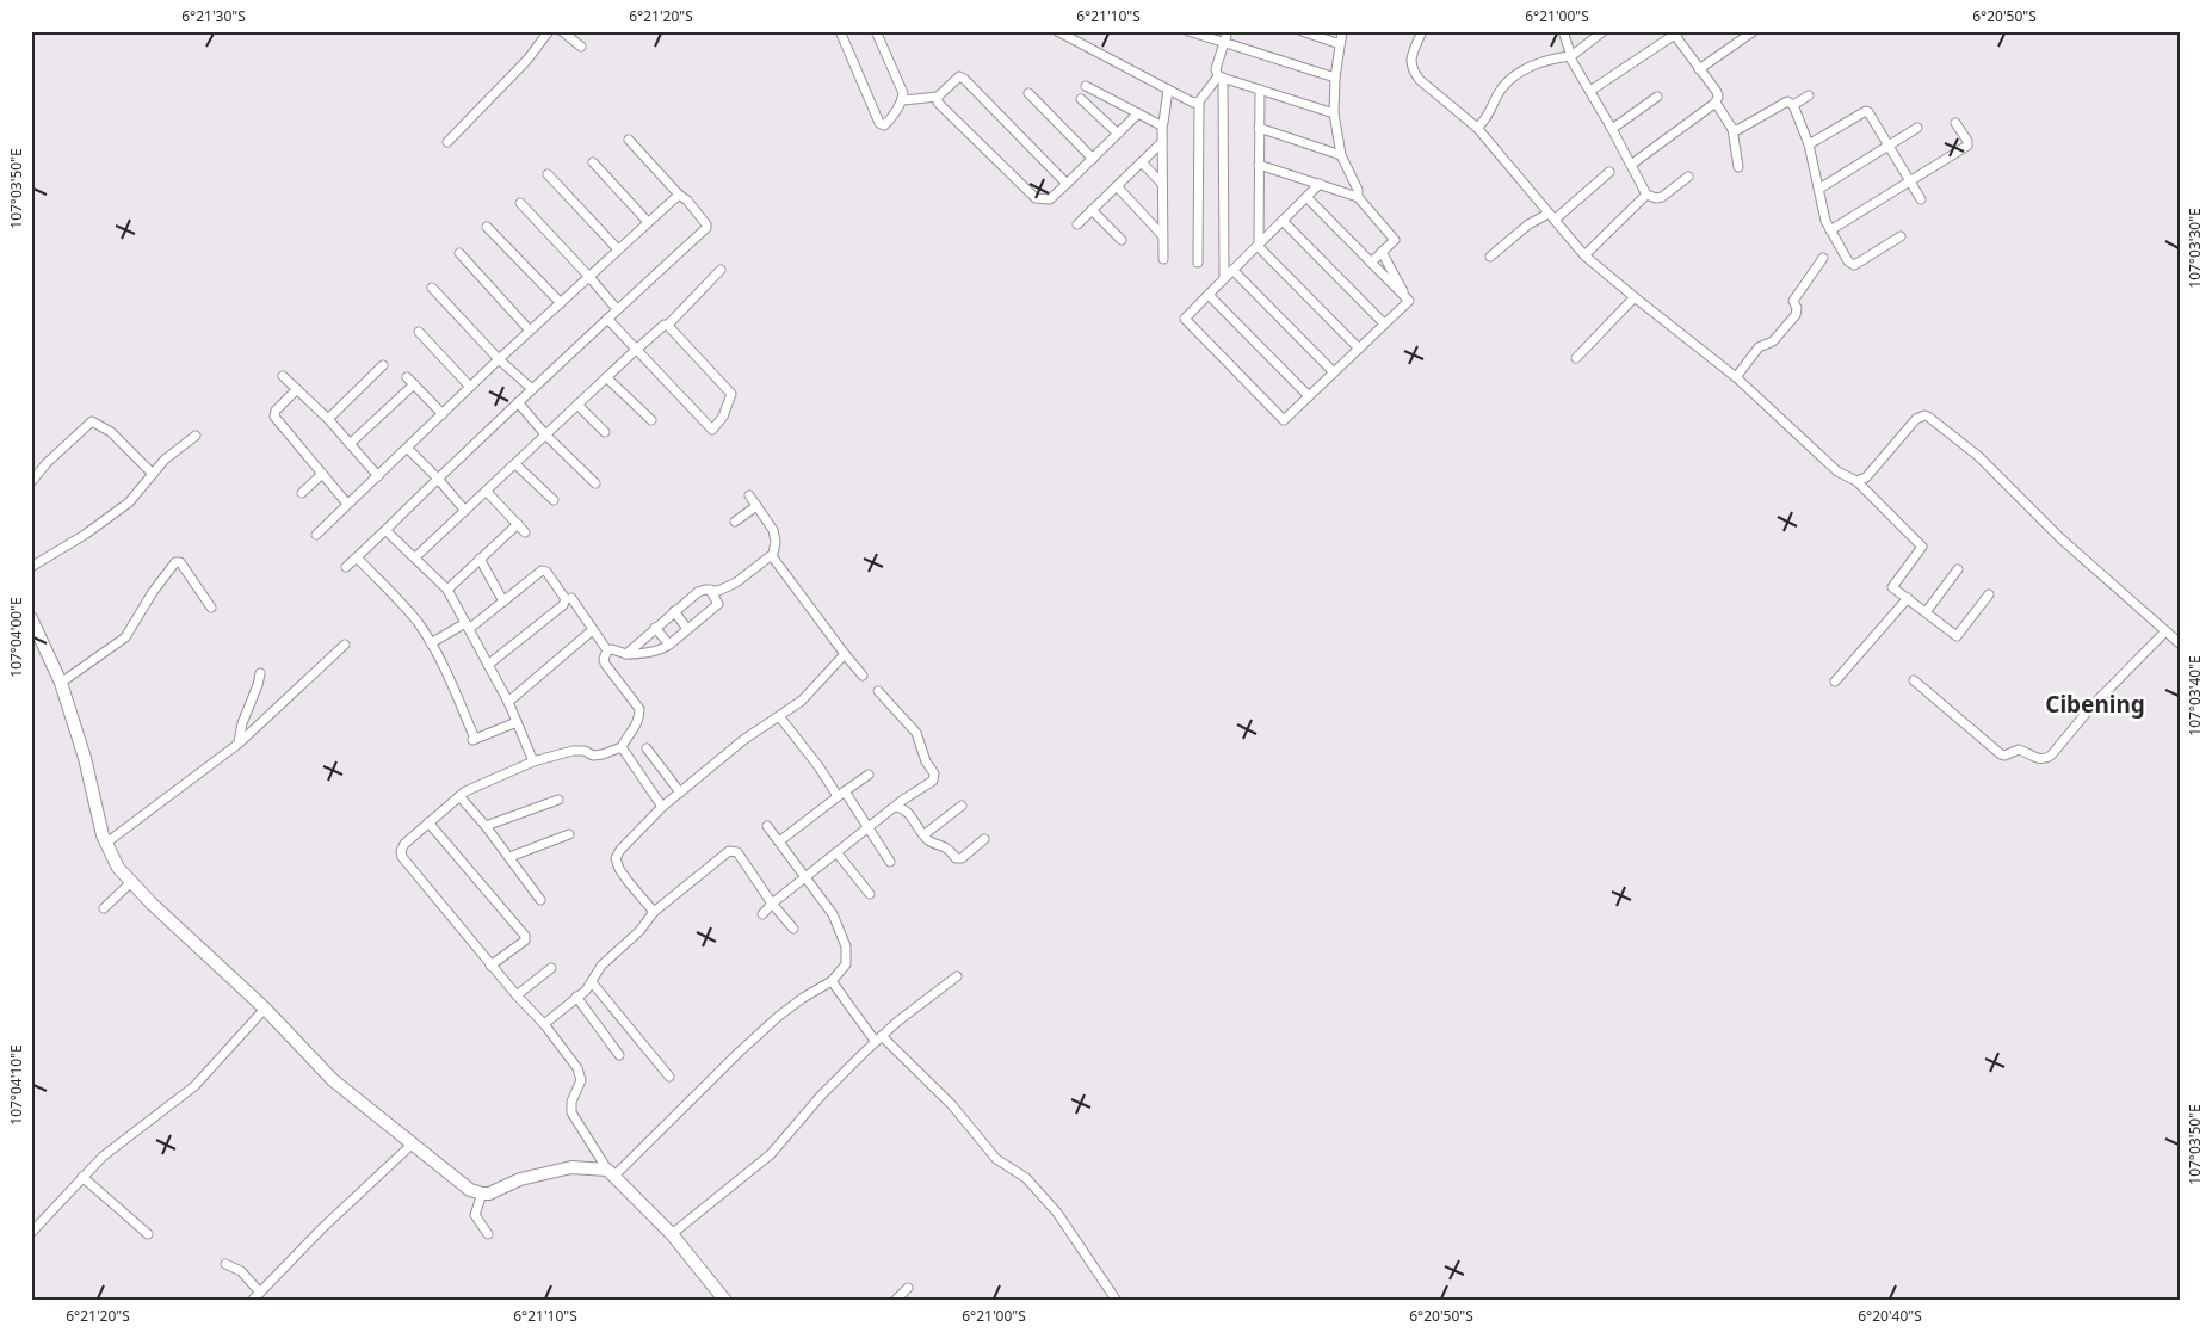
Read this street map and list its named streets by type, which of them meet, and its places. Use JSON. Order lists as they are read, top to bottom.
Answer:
{
  "districts": ["Cibening"],
  "coordinates": [
    "6°21'30\"S",
    "6°21'20\"S",
    "6°21'10\"S",
    "6°21'00\"S",
    "6°20'50\"S",
    "107°03'50\"E",
    "107°03'30\"E",
    "107°04'00\"E",
    "107°03'40\"E",
    "107°04'10\"E",
    "6°20'40\"S"
  ]
}
